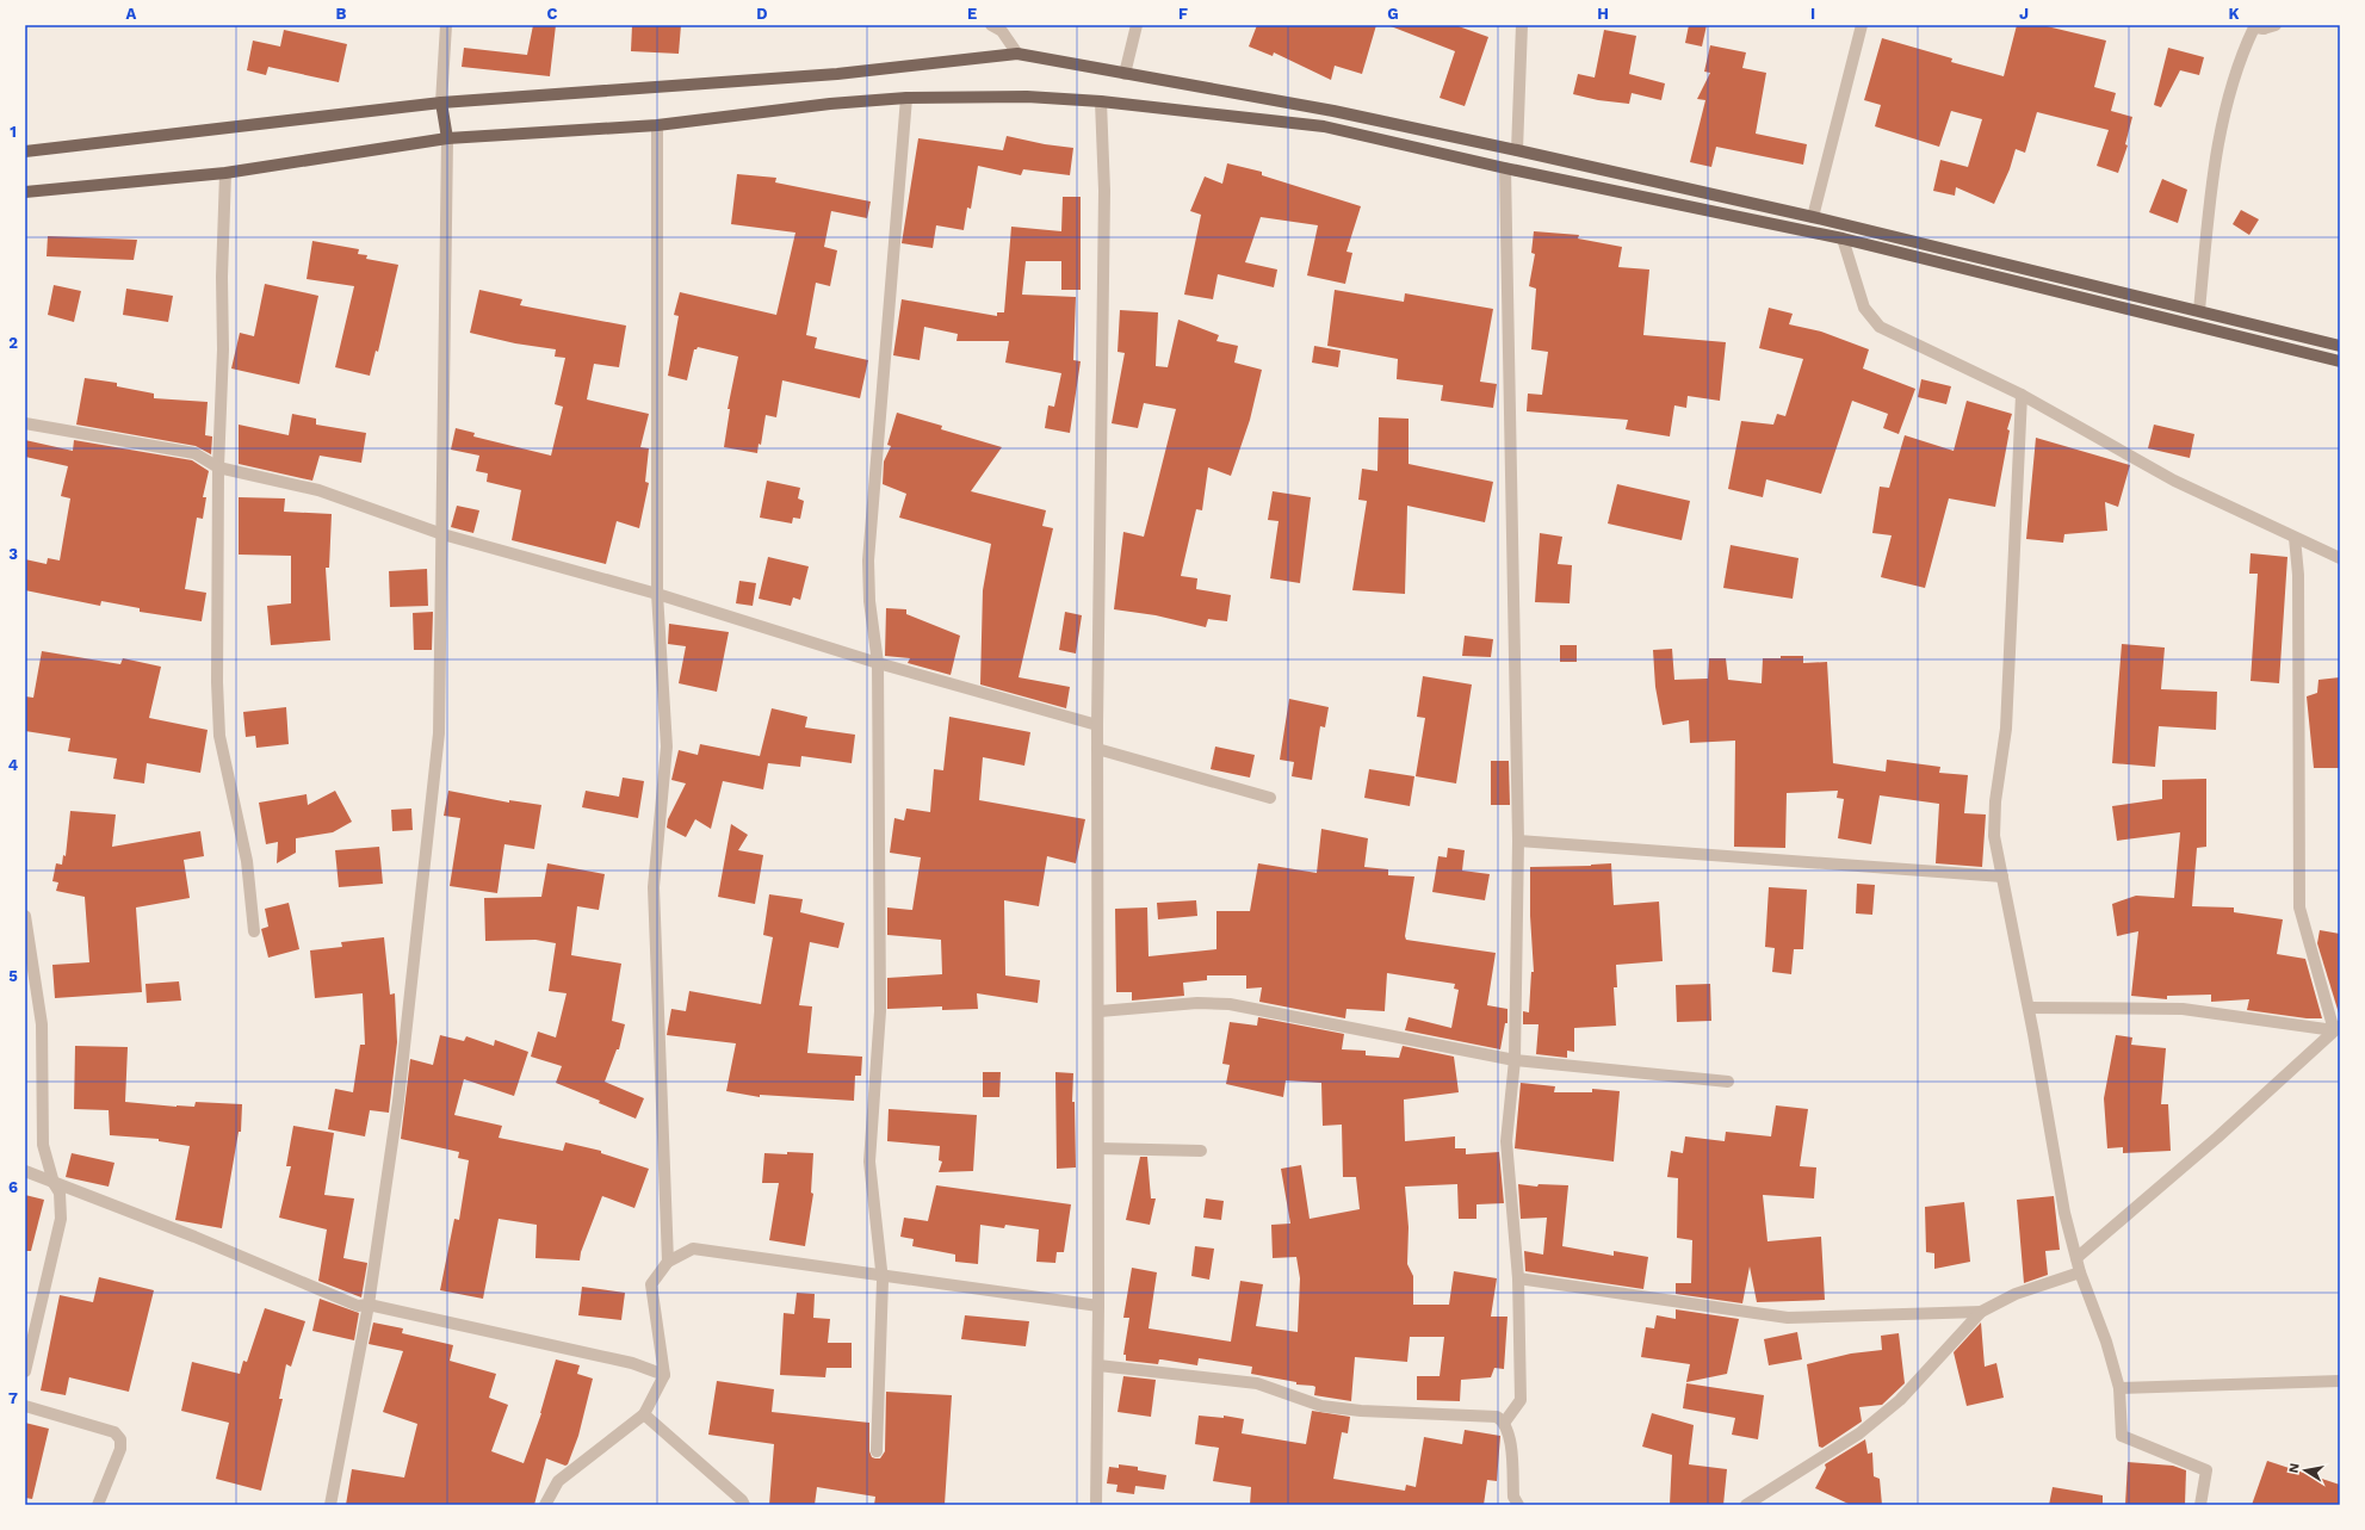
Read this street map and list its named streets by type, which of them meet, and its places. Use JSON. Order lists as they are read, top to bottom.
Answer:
{
  "north": "left",
  "grid": {
    "columns": [
      "A",
      "B",
      "C",
      "D",
      "E",
      "F",
      "G",
      "H",
      "I",
      "J",
      "K"
    ],
    "rows": [
      "1",
      "2",
      "3",
      "4",
      "5",
      "6",
      "7"
    ]
  }
}
